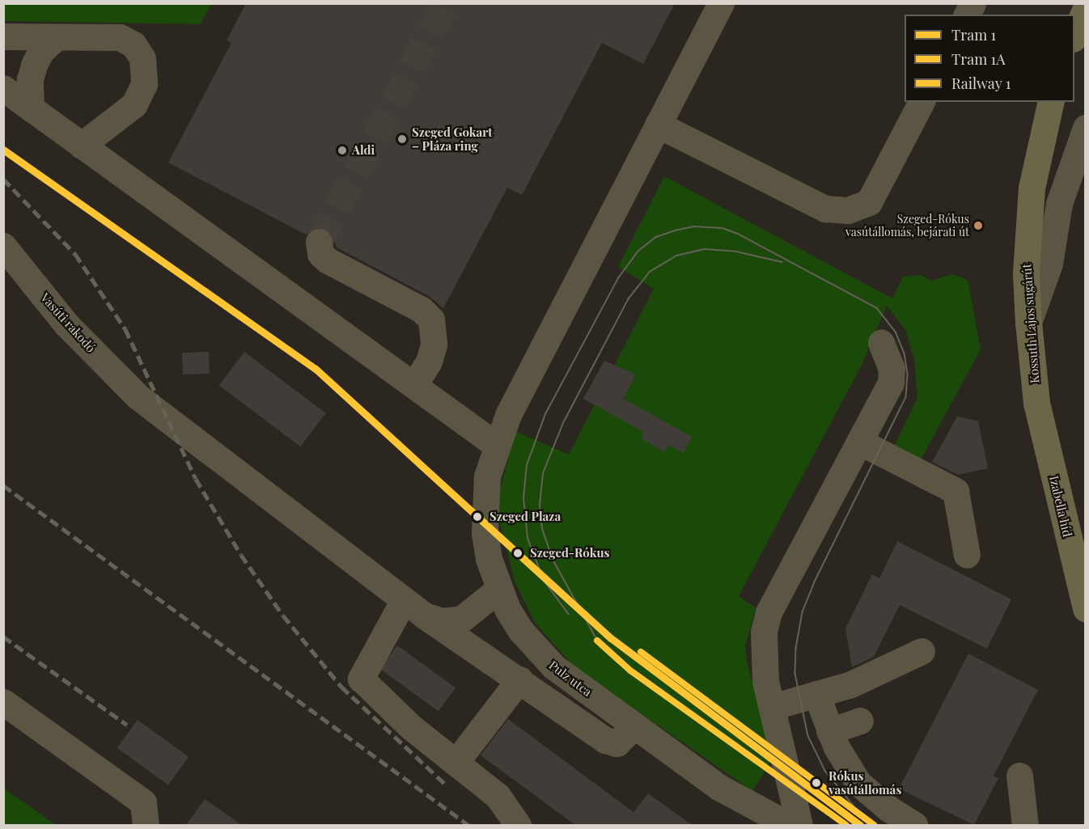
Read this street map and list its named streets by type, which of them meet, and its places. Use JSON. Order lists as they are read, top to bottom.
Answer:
{
  "streets": {
    "main road": ["Kossuth Lajos sugárút", "Izabella híd"],
    "street": ["Vasúti rakodó", "Pulz utca"]
  },
  "crossings": [
    ["Vasúti rakodó", "Pulz utca"],
    ["Kossuth Lajos sugárút", "Izabella híd"]
  ],
  "places": [
    "Szeged Gokart – Pláza ring",
    "Aldi",
    "Szeged-Rókus vasútállomás, bejárati út",
    "Szeged Plaza",
    "Szeged-Rókus",
    "Rókus vasútállomás"
  ],
  "lines": ["rail line 1", "tram line 1", "tram line 1A"],
  "legend": ["Tram 1", "Tram 1A", "Railway 1"]
}
